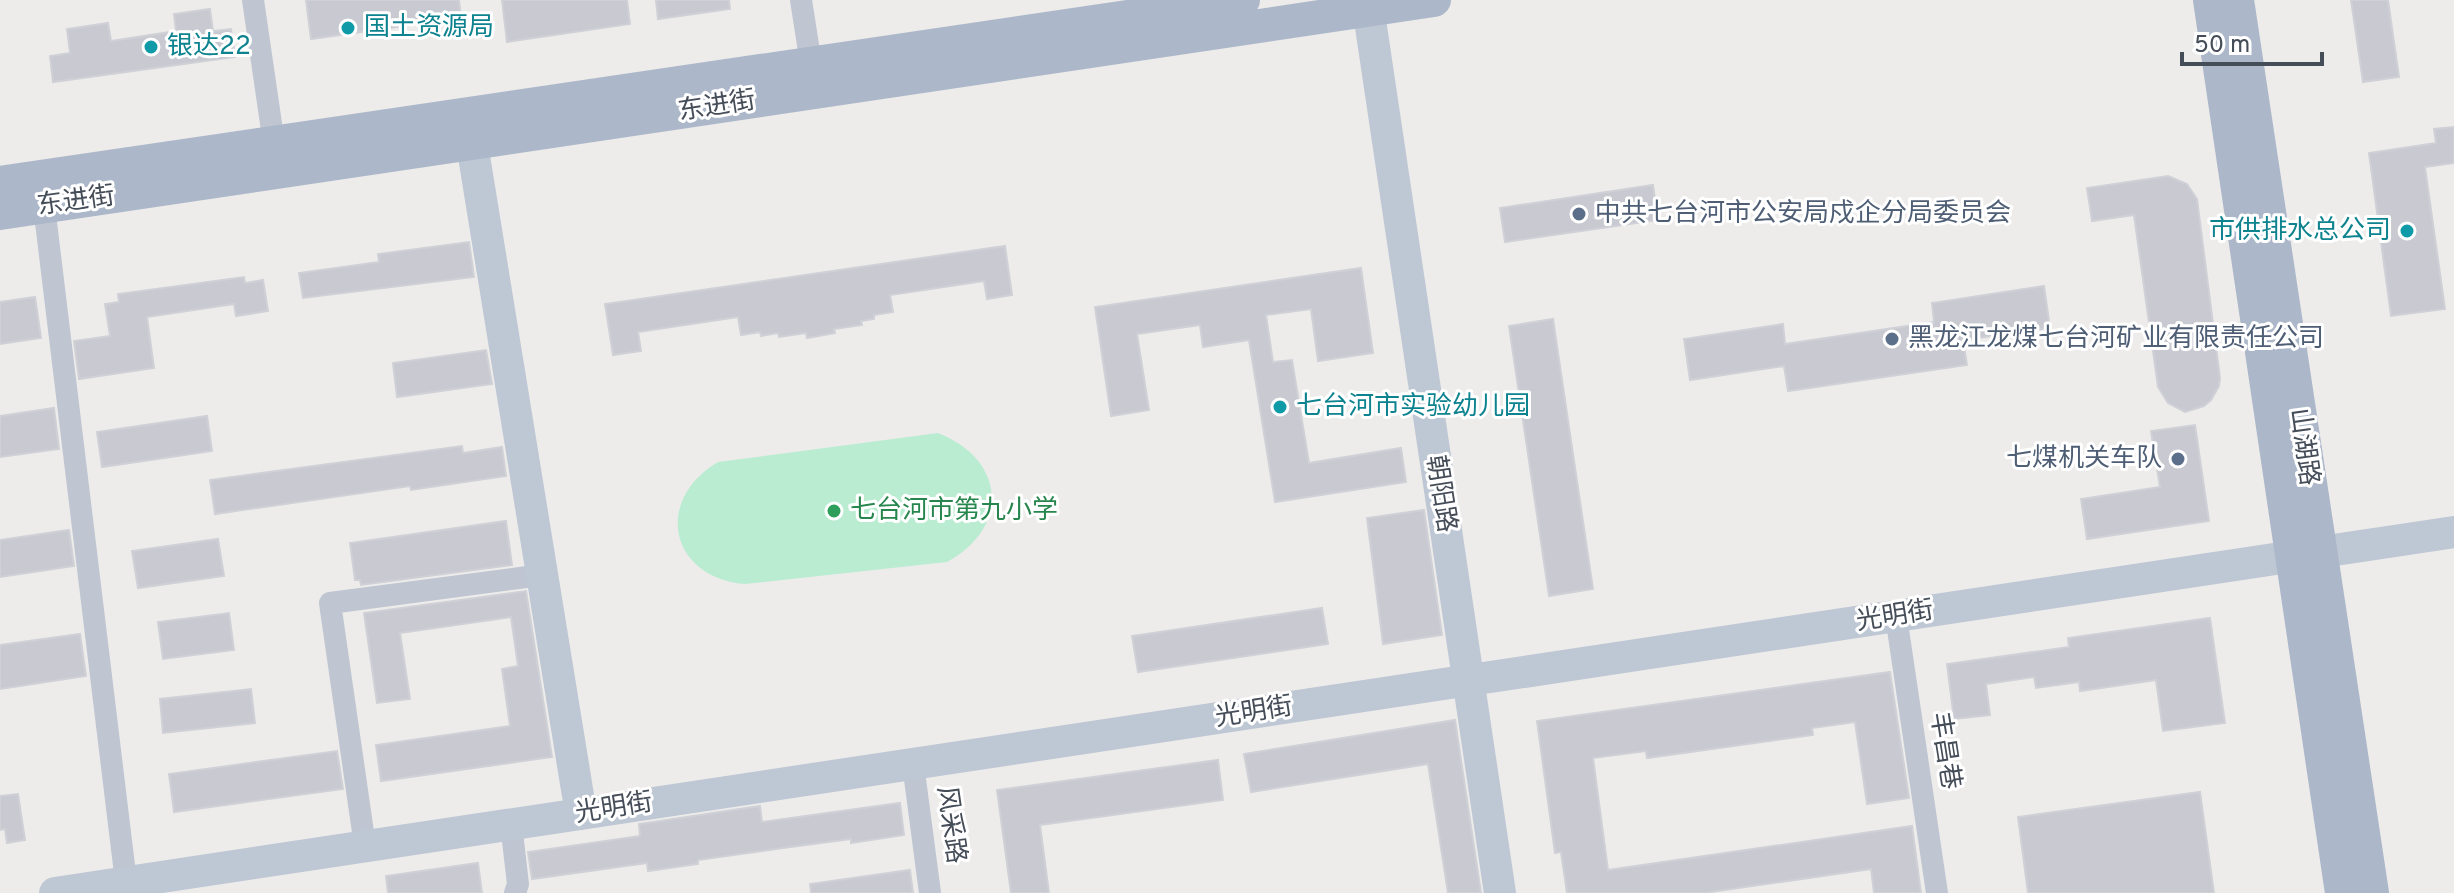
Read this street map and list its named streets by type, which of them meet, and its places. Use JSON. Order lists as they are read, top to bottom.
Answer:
{
  "streets": {
    "main road": [
      "东进街",
      "山湖路",
      "朝阳路",
      "光明街"
    ],
    "street": ["丰昌巷", "风采路"]
  },
  "crossings": [
    ["东进街", "朝阳路"],
    ["山湖路", "光明街"],
    ["朝阳路", "光明街"],
    ["光明街", "丰昌巷"],
    ["光明街", "风采路"]
  ],
  "places": [
    "国土资源局",
    "银达22",
    "中共七台河市公安局戍企分局委员会",
    "市供排水总公司",
    "黑龙江龙煤七台河矿业有限责任公司",
    "七台河市实验幼儿园",
    "七煤机关车队",
    "七台河市第九小学"
  ],
  "scale_bar": "50 m"
}
